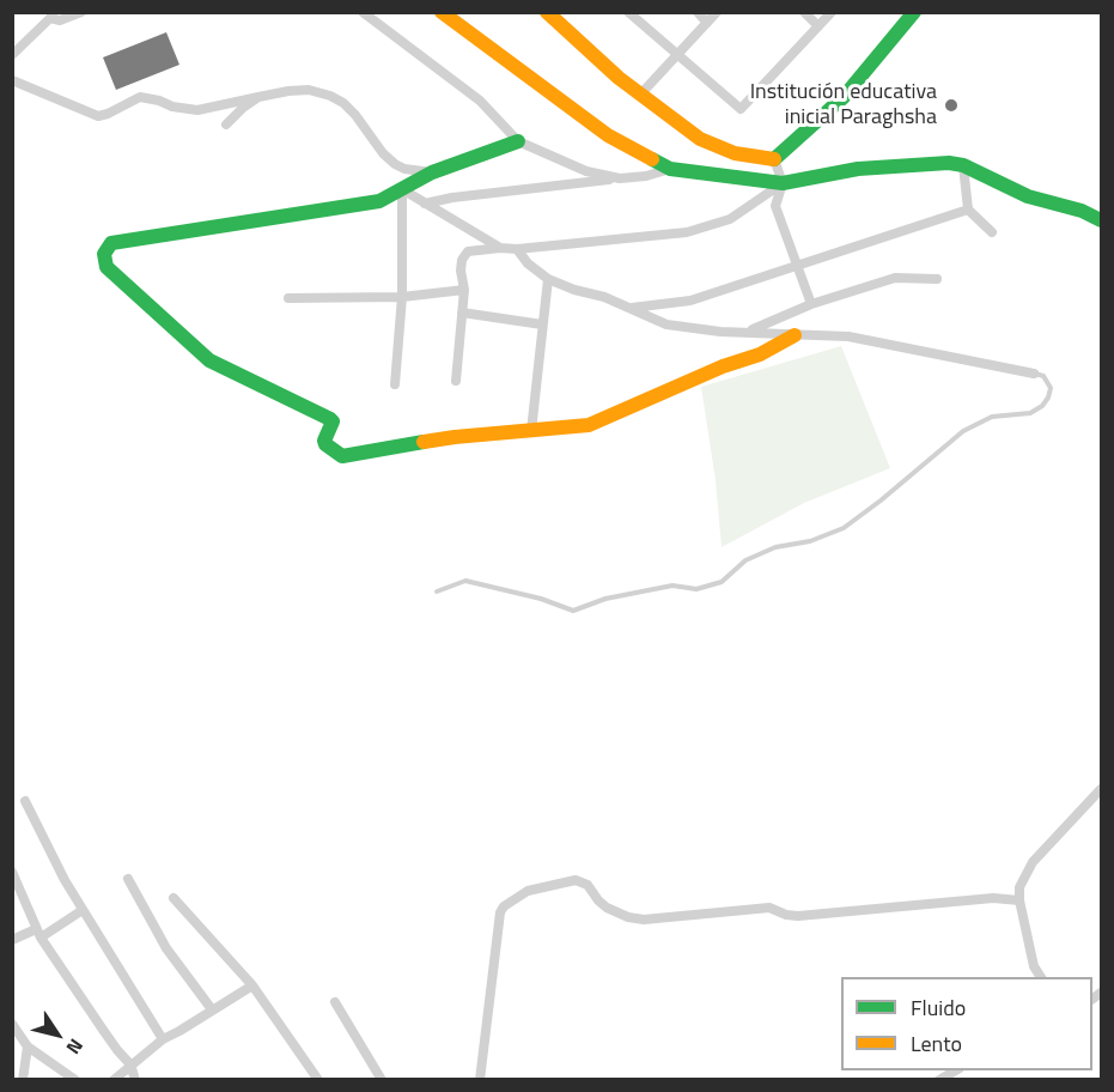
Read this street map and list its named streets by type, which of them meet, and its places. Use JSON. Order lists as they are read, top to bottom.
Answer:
{
  "places": ["Institución educativa inicial Paraghsha"],
  "legend": ["Fluido", "Lento"],
  "north": "bottom right"
}
